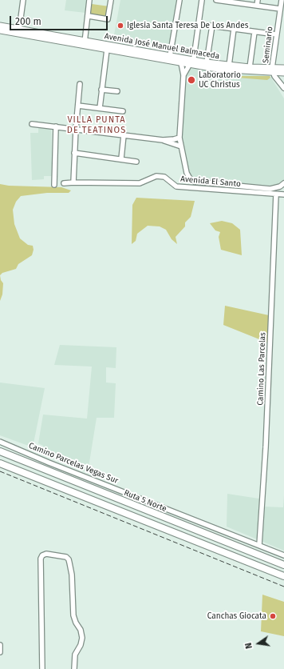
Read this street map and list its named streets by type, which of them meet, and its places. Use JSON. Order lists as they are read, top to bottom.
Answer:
{
  "streets": {
    "highway": ["Ruta 5 Norte"],
    "main road": ["Avenida José Manuel Balmaceda"],
    "street": [
      "Seminario",
      "Avenida El Santo",
      "Camino Las Parcelas",
      "Camino Parcelas Vegas Sur"
    ]
  },
  "crossings": [
    ["Seminario", "Avenida José Manuel Balmaceda"],
    ["Avenida El Santo", "Camino Las Parcelas"],
    ["Camino Las Parcelas", "Camino Parcelas Vegas Sur"]
  ],
  "districts": ["VILLA PUNTA DE TEATINOS"],
  "places": ["Iglesia Santa Teresa De Los Andes", "Laboratorio UC Christus", "Canchas Giocata"],
  "scale_bar": "200 m",
  "north": "left"
}
